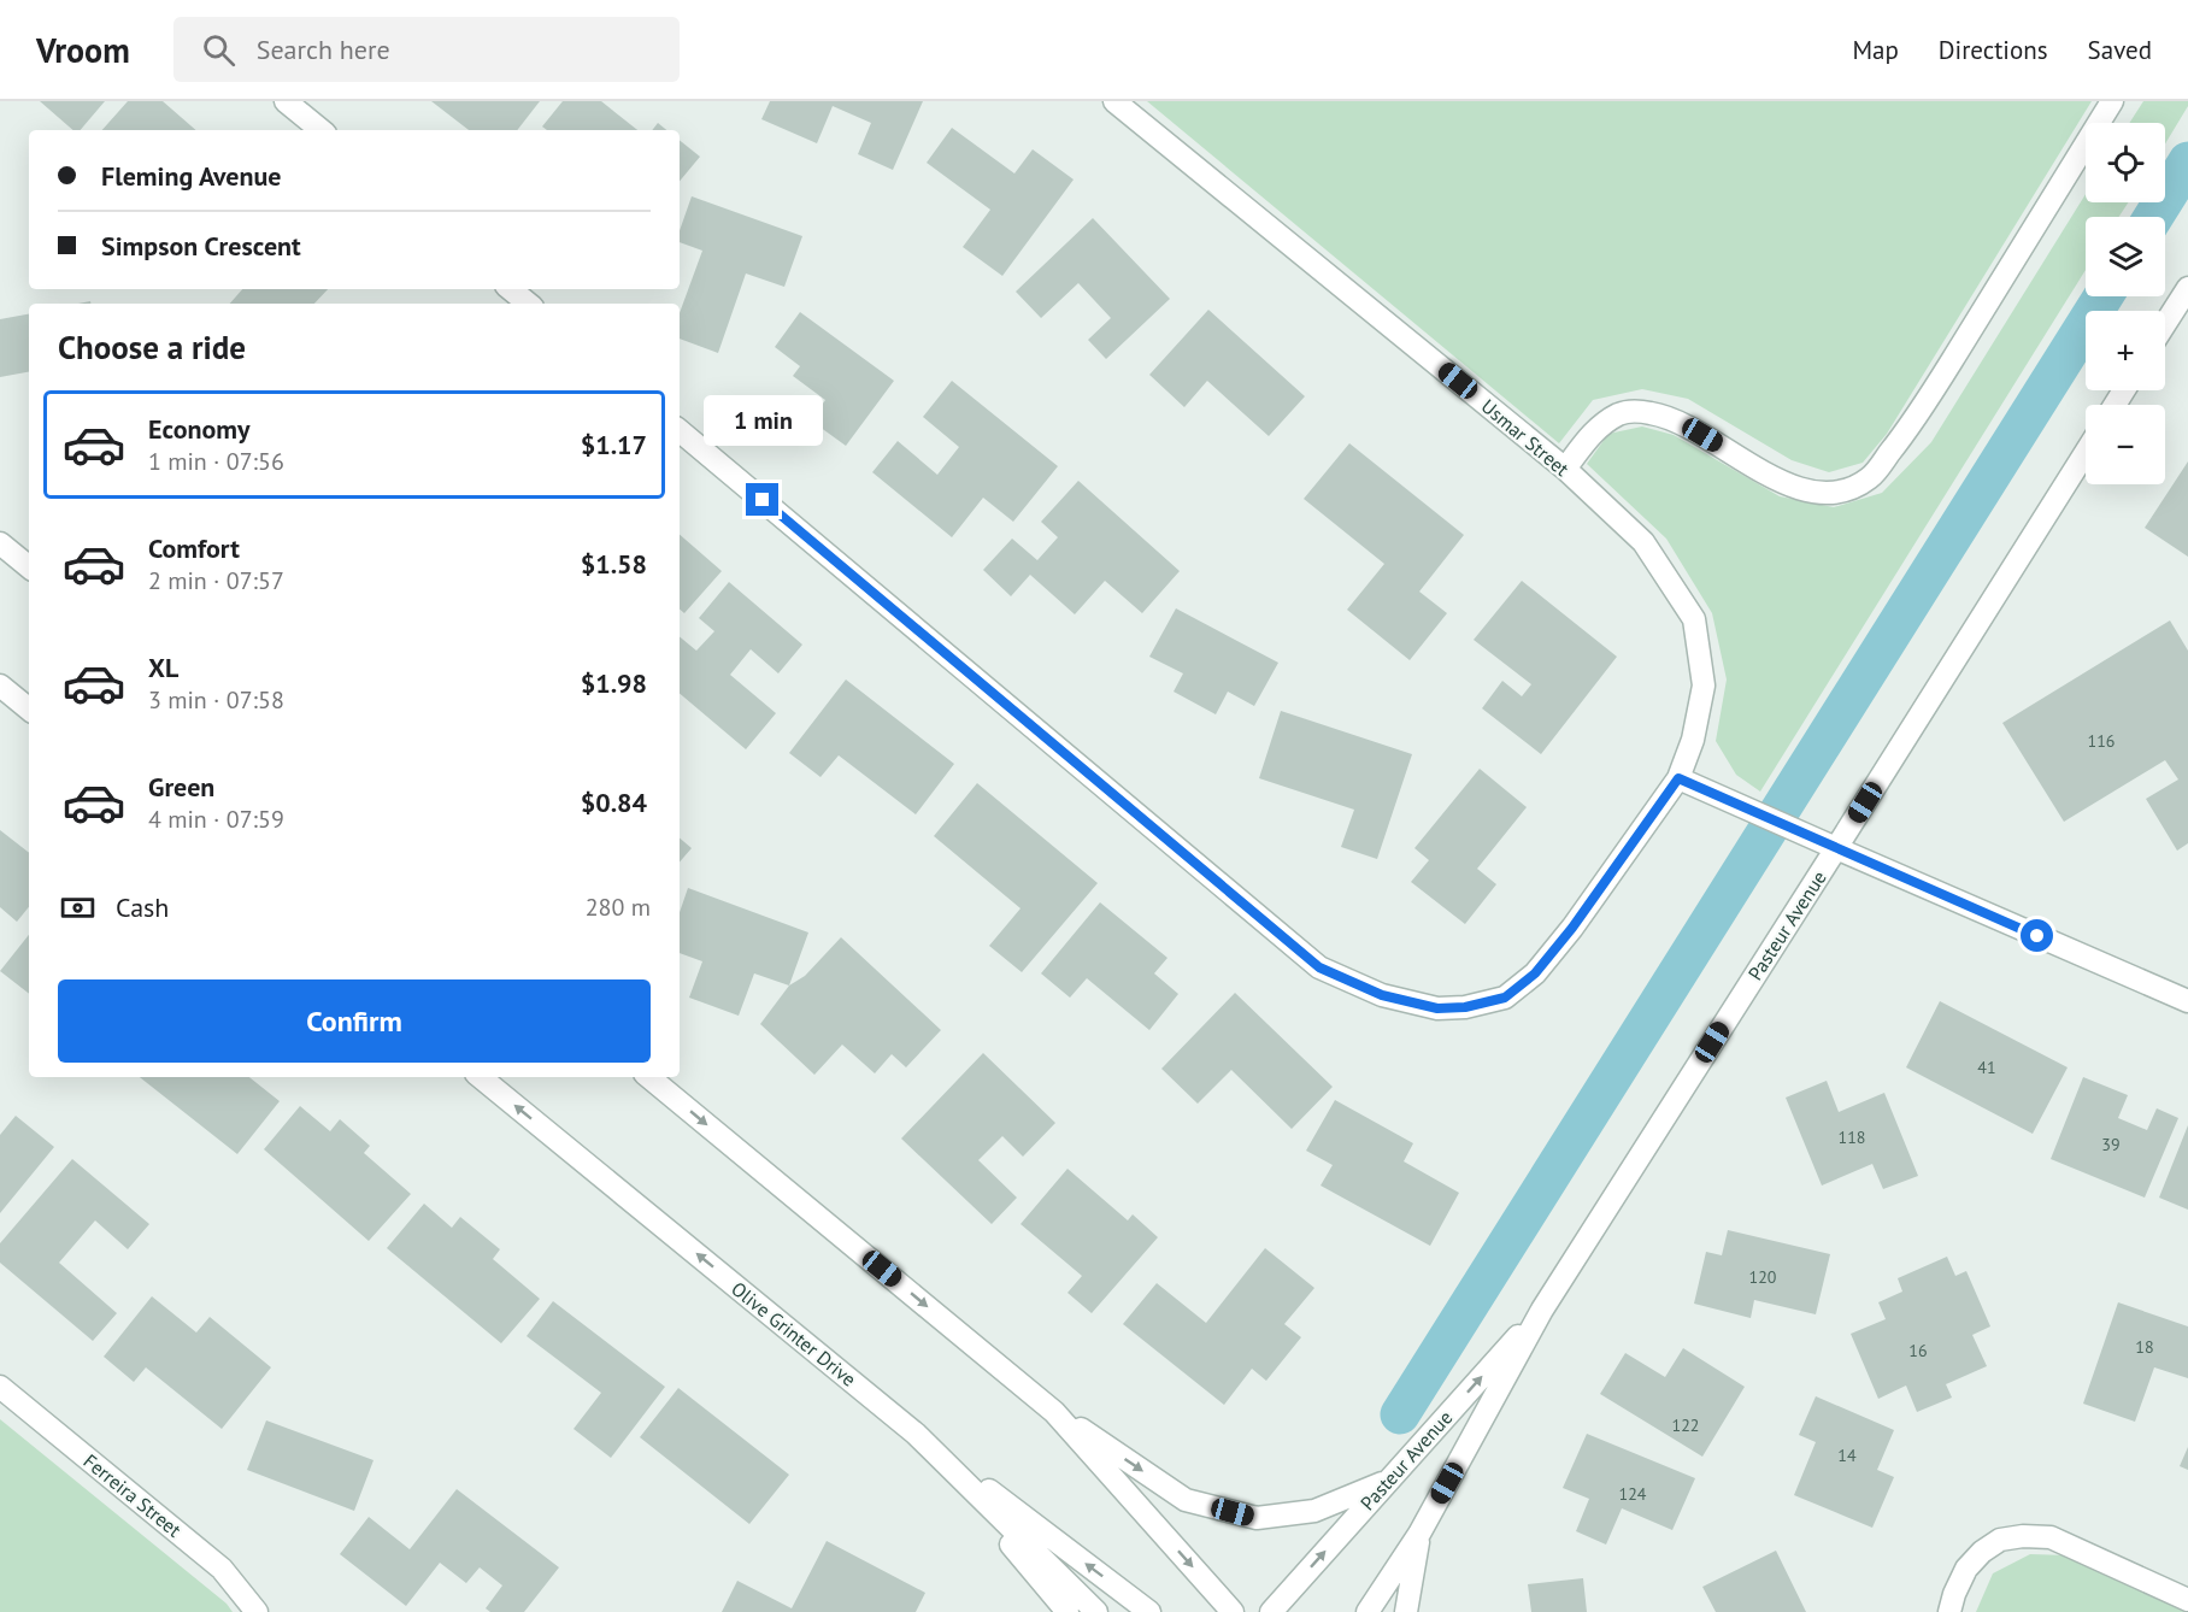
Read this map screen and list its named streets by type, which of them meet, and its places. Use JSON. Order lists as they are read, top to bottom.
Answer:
{
  "streets": {
    "street": [
      "Usmar Street",
      "Pasteur Avenue",
      "Olive Grinter Drive",
      "Ferreira Street"
    ]
  },
  "house_numbers": [
    "116",
    "41",
    "118",
    "39",
    "120",
    "18",
    "16",
    "122",
    "14",
    "124"
  ],
  "page": {
    "header": "Vroom",
    "search": "Search here",
    "nav": ["Map", "Directions", "Saved"],
    "map_buttons": ["+", "−"],
    "banner": ["Fleming Avenue", "Simpson Crescent"],
    "heading": "Choose a ride",
    "list": [
      {
        "name": "Economy",
        "note": "1 min · 07:56",
        "value": "$1.17"
      },
      {
        "name": "Comfort",
        "note": "2 min · 07:57",
        "value": "$1.58"
      },
      {
        "name": "XL",
        "note": "3 min · 07:58",
        "value": "$1.98"
      },
      {
        "name": "Green",
        "note": "4 min · 07:59",
        "value": "$0.84"
      }
    ],
    "bubble": "1 min",
    "pay": ["Cash", "280 m"],
    "buttons": "Confirm"
  }
}
